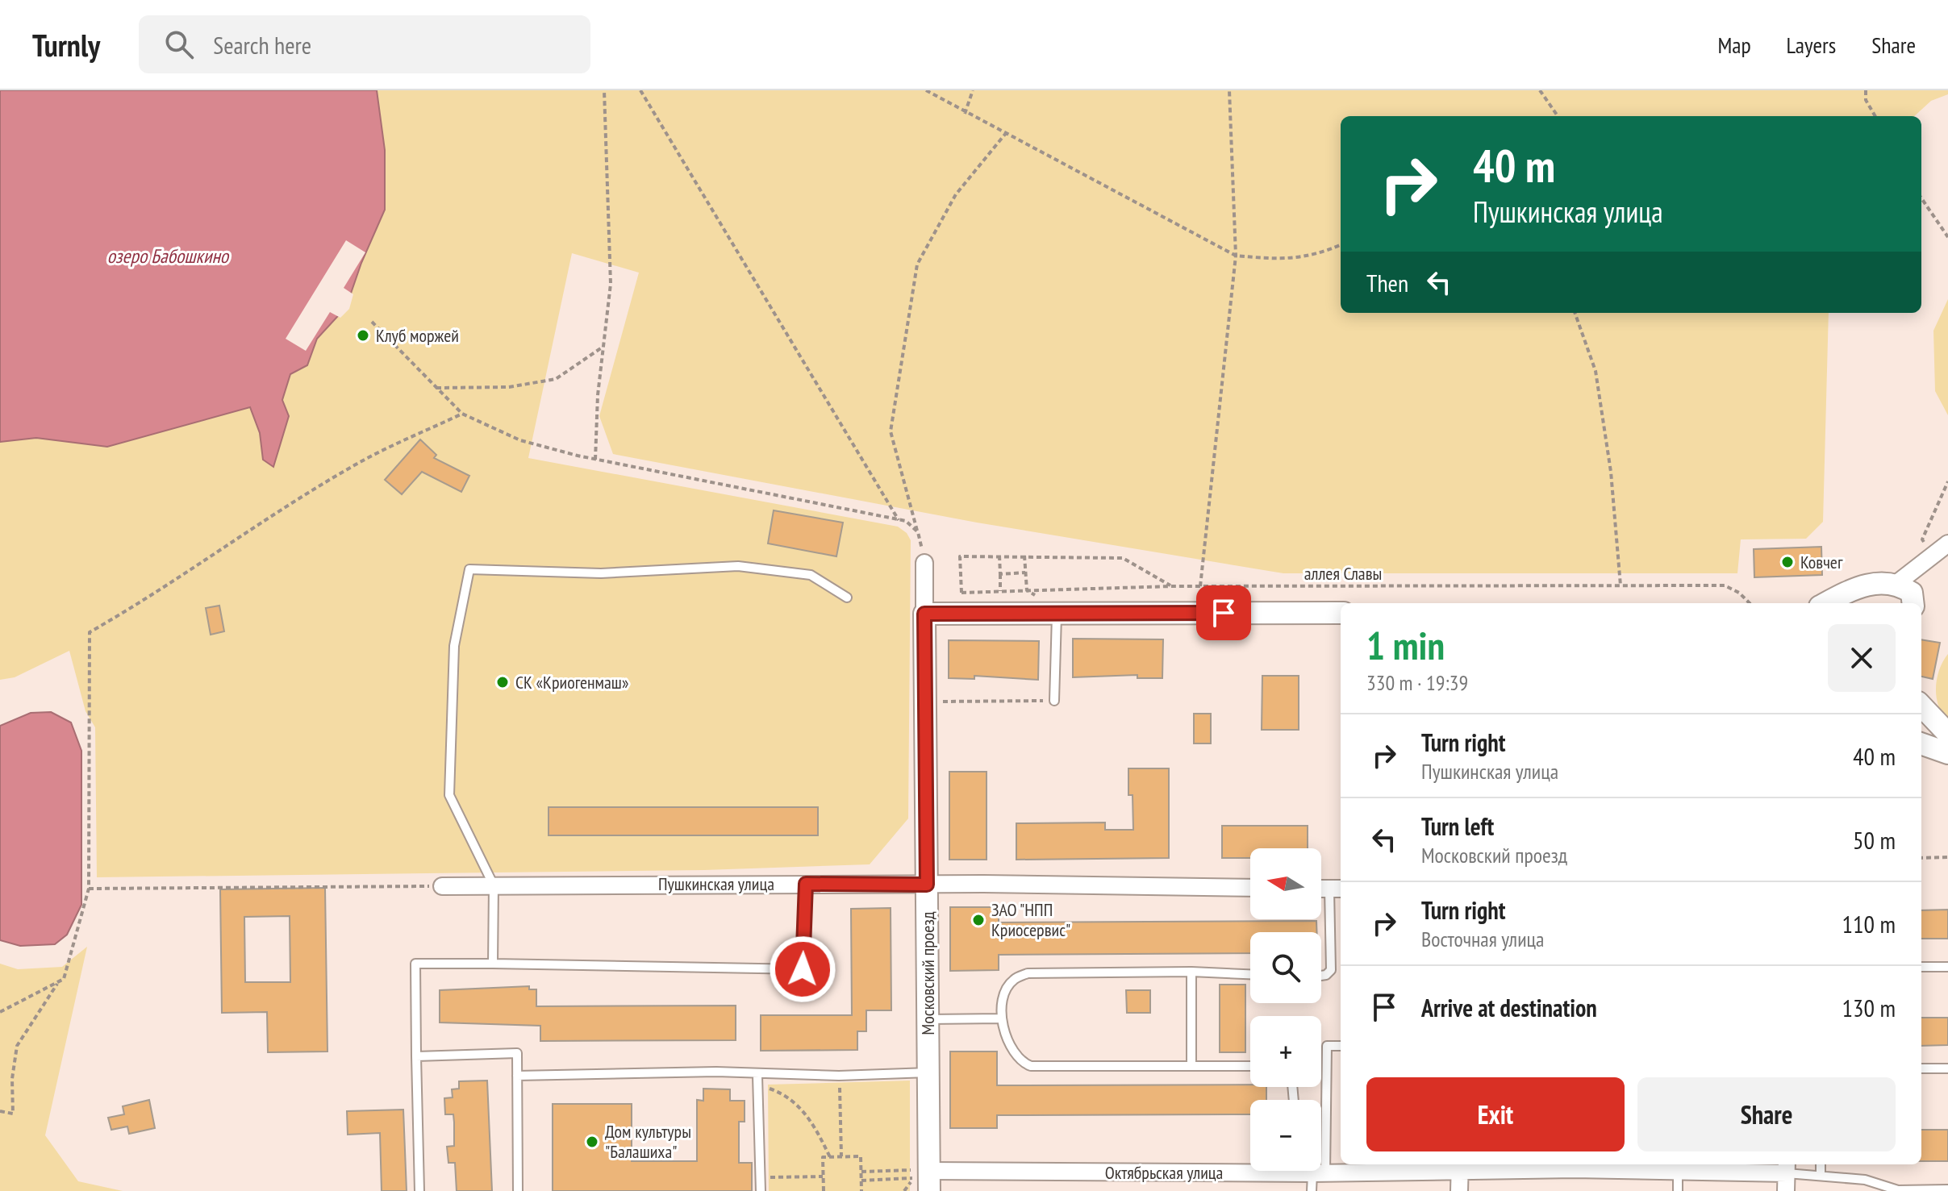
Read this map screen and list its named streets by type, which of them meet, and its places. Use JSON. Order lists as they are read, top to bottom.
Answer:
{
  "streets": {
    "street": ["Пушкинская улица", "Московский проезд", "Октябрьская улица"],
    "path": ["аллея Славы"]
  },
  "crossings": [
    ["Пушкинская улица", "Московский проезд"],
    ["Московский проезд", "Октябрьская улица"]
  ],
  "water": ["озеро Бабошкино"],
  "places": [
    "Клуб моржей",
    "Ковчег",
    "СК «Криогенмаш»",
    "ЗАО \"НПП Криосервис\"",
    "Дом культуры \"Балашиха\""
  ],
  "north": "left",
  "page": {
    "header": "Turnly",
    "search": "Search here",
    "nav": ["Map", "Layers", "Share"],
    "turn": ["40 m", "Пушкинская улица"],
    "then": "Then",
    "heading": ["1 min", "330 m · 19:39"],
    "list": [
      {
        "name": "Turn right",
        "note": "Пушкинская улица",
        "value": "40 m"
      },
      {
        "name": "Turn left",
        "note": "Московский проезд",
        "value": "50 m"
      },
      {
        "name": "Turn right",
        "note": "Восточная улица",
        "value": "110 m"
      },
      {
        "name": "Arrive at destination",
        "value": "130 m"
      }
    ],
    "map_buttons": ["+", "−"],
    "buttons": ["Exit", "Share"]
  }
}
